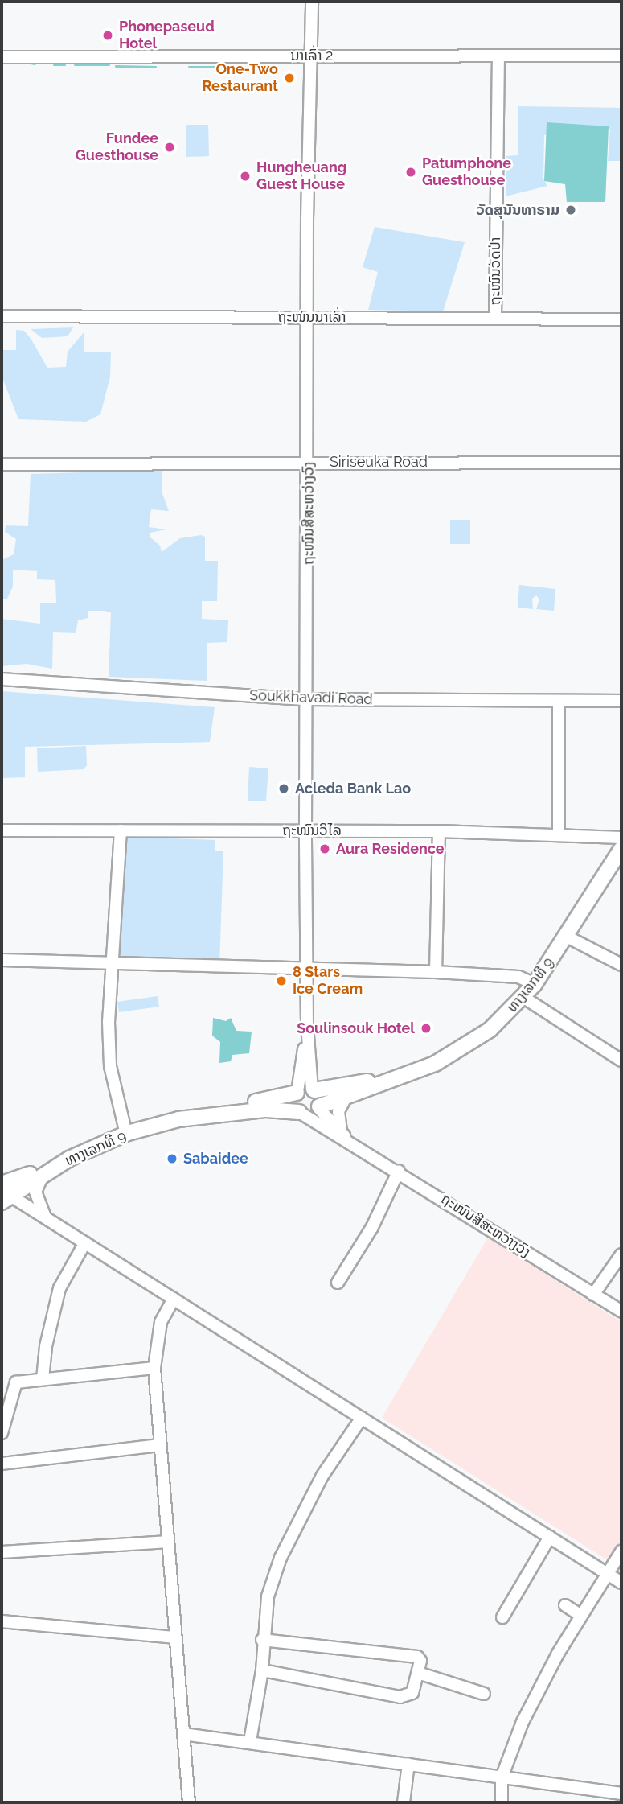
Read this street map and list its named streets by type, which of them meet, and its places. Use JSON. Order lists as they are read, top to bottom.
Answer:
{
  "streets": {
    "main road": ["ທາງເລກທີ 9"],
    "street": [
      "ນາເລົ່າ 2",
      "ຖະໜົນວັດປ່າ",
      "ຖະໜົນນາເລົ່າ",
      "Siriseuka Road",
      "ຖະໜົນສີສະຫວ່າງວົງ",
      "Soukkhavadi Road",
      "ຖະໜົນວິໄລ"
    ]
  },
  "crossings": [
    ["ນາເລົ່າ 2", "ຖະໜົນວັດປ່າ"],
    ["ນາເລົ່າ 2", "ຖະໜົນສີສະຫວ່າງວົງ"],
    ["ຖະໜົນວັດປ່າ", "ຖະໜົນນາເລົ່າ"],
    ["ຖະໜົນນາເລົ່າ", "ຖະໜົນສີສະຫວ່າງວົງ"],
    ["Siriseuka Road", "ຖະໜົນສີສະຫວ່າງວົງ"],
    ["ຖະໜົນສີສະຫວ່າງວົງ", "Soukkhavadi Road"],
    ["ຖະໜົນສີສະຫວ່າງວົງ", "ຖະໜົນວິໄລ"],
    ["ຖະໜົນສີສະຫວ່າງວົງ", "ທາງເລກທີ 9"]
  ],
  "places": [
    "Phonepaseud Hotel",
    "One-Two Restaurant",
    "Fundee Guesthouse",
    "Patumphone Guesthouse",
    "Hungheuang Guest House",
    "ວັດສຸນັນທາຣາມ",
    "Acleda Bank Lao",
    "Aura Residence",
    "8 Stars Ice Cream",
    "Soulinsouk Hotel",
    "Sabaidee"
  ]
}
